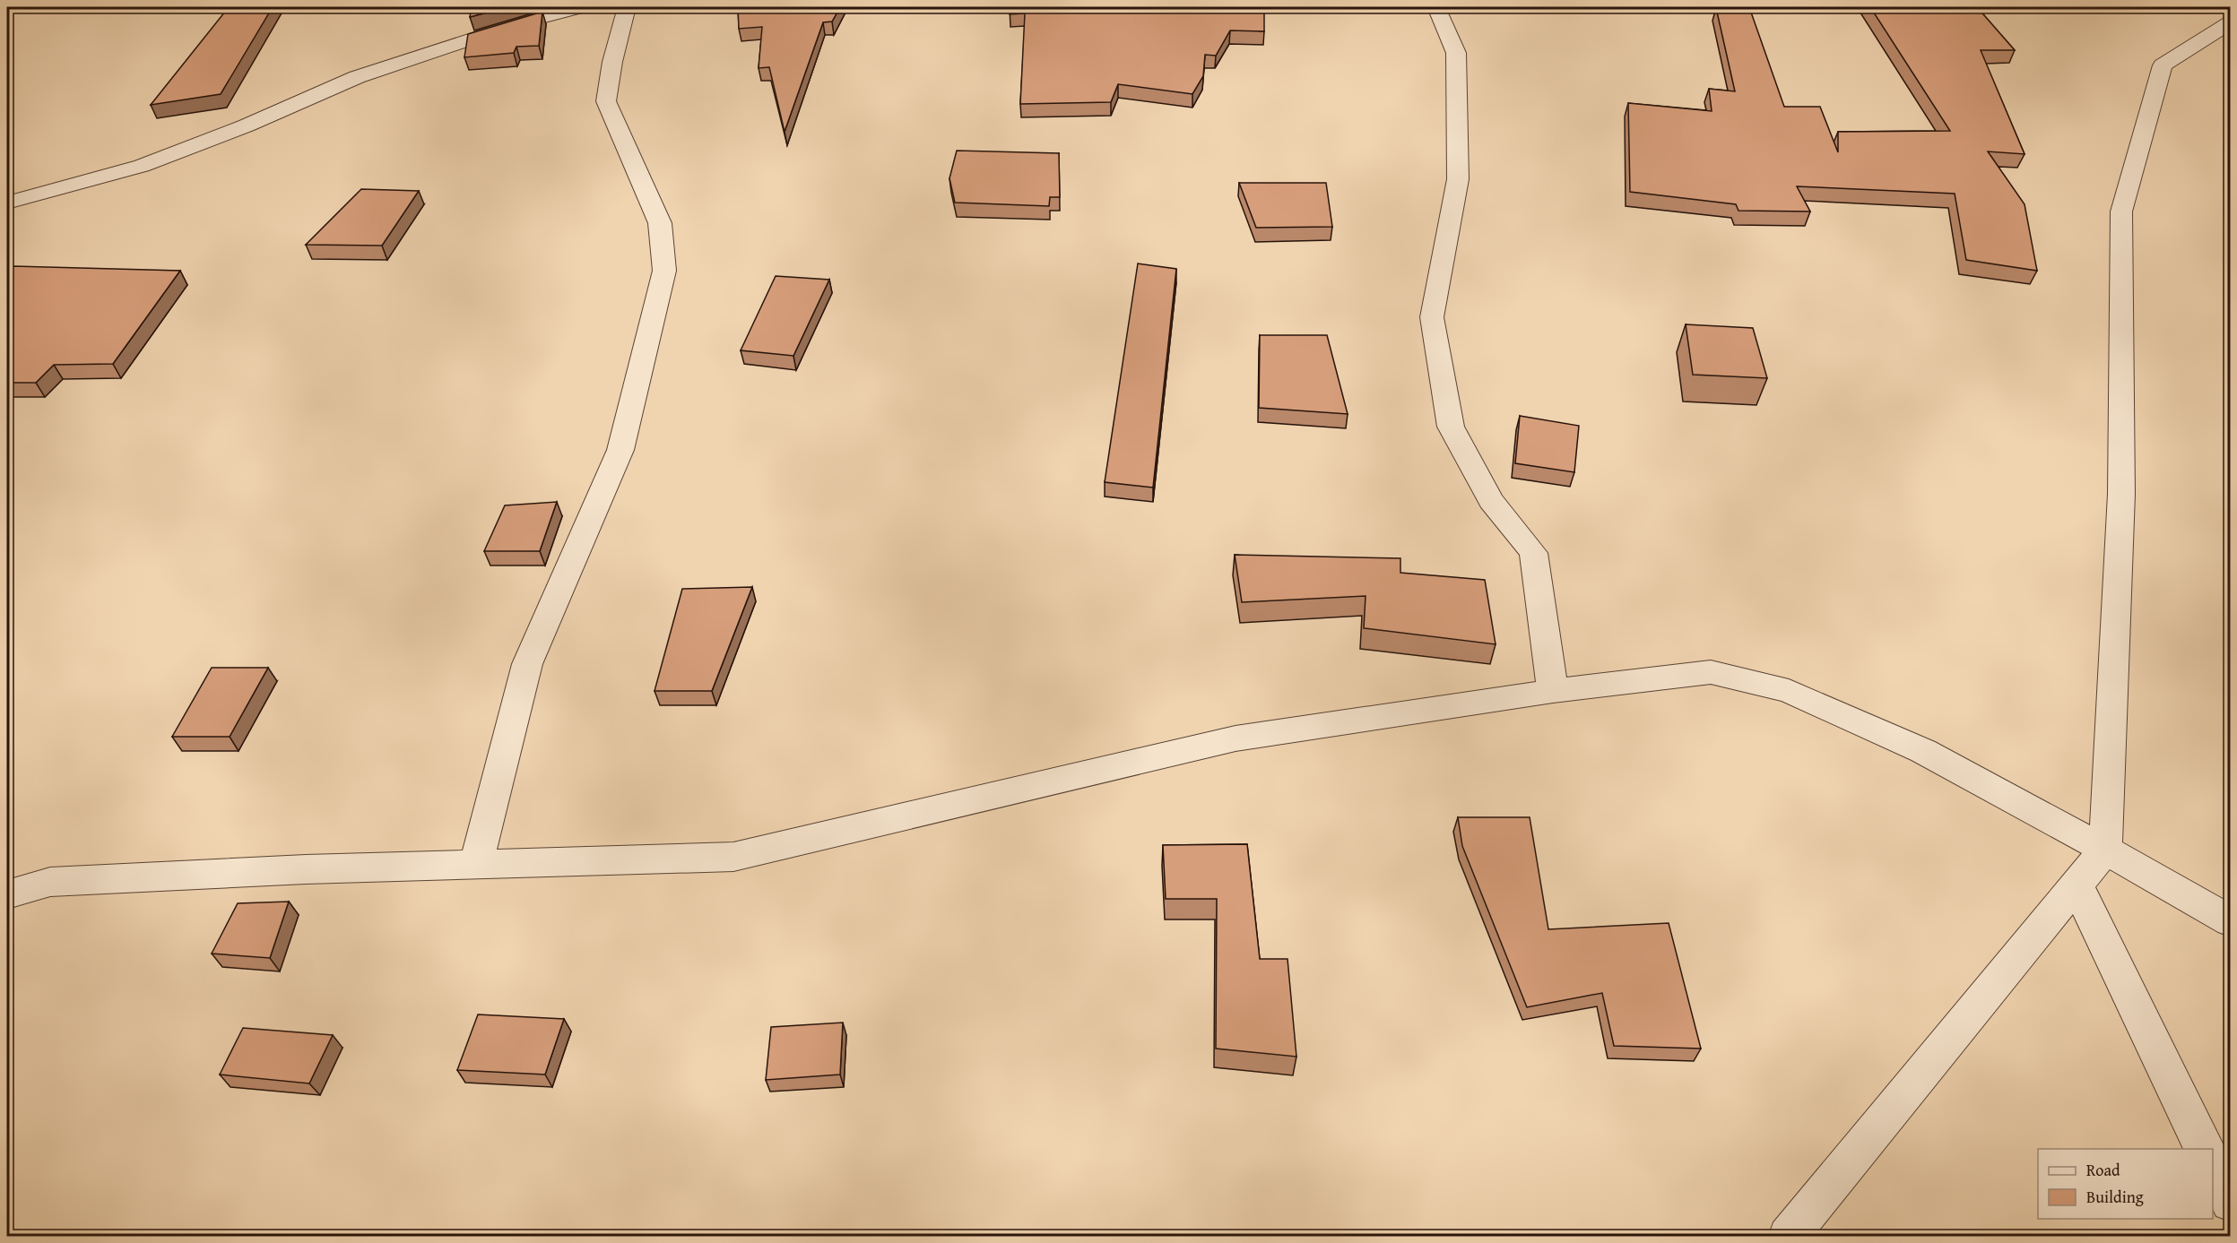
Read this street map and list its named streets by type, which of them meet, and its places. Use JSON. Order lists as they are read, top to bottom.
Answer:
{
  "legend": ["Road", "Building"]
}
